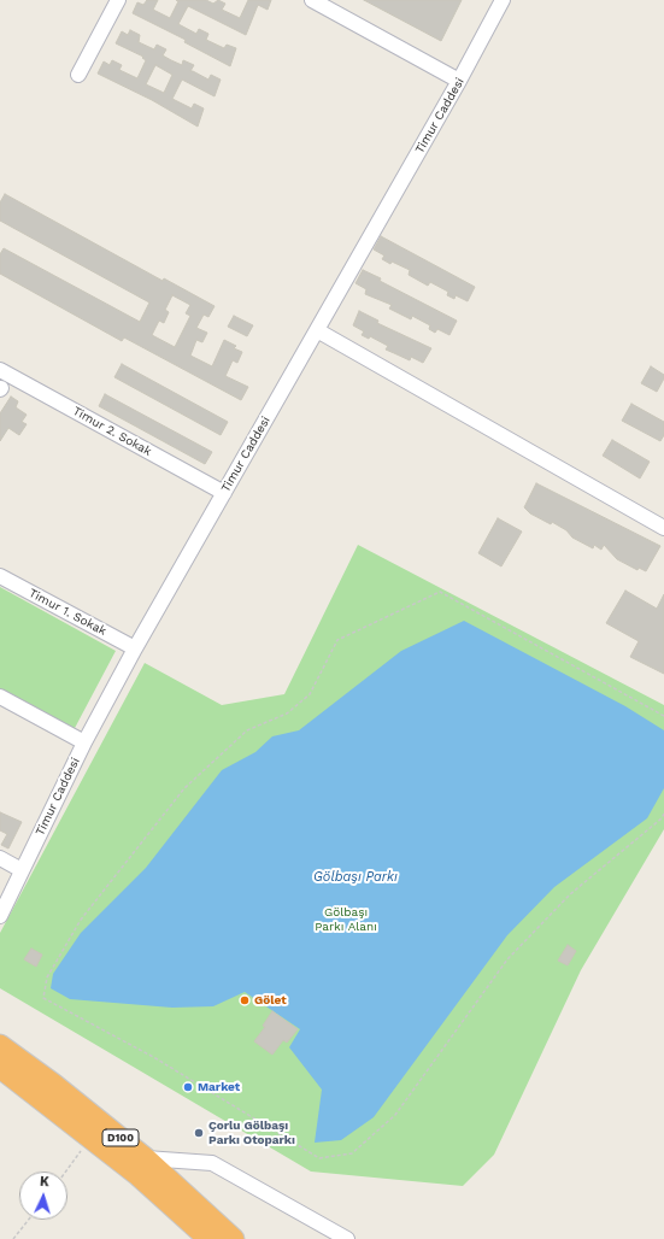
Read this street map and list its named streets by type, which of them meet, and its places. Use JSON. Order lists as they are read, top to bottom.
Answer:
{
  "streets": {
    "highway": ["D100"],
    "street": ["Timur Caddesi", "Timur 2. Sokak", "Timur 1. Sokak"]
  },
  "crossings": [
    ["Timur Caddesi", "Timur 2. Sokak"],
    ["Timur Caddesi", "Timur 1. Sokak"]
  ],
  "water": ["Gölbaşı Parkı"],
  "parks": ["Gölbaşı Parkı Alanı"],
  "places": ["Gölet", "Market", "Çorlu Gölbaşı Parkı Otoparkı"],
  "north": "top"
}
